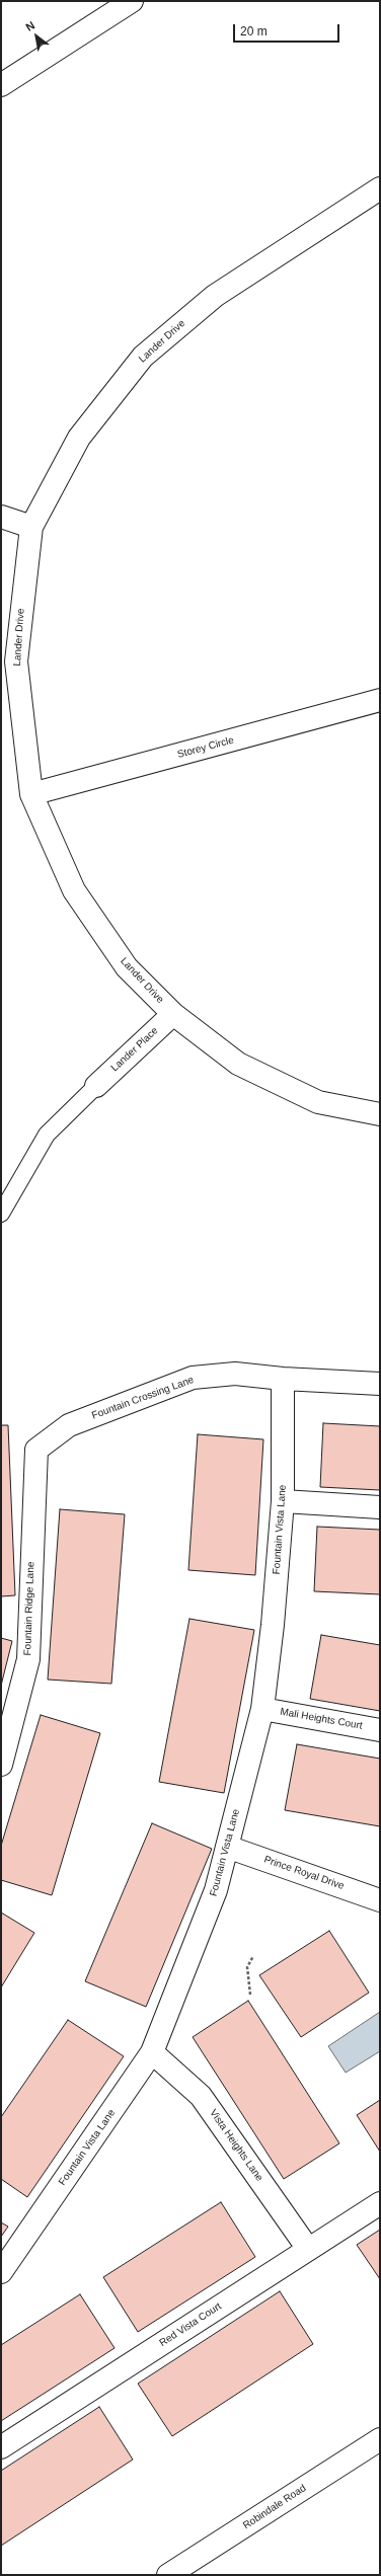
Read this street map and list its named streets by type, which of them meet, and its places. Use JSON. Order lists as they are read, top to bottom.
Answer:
{
  "streets": {
    "street": [
      "Lander Drive",
      "Storey Circle",
      "Lander Place",
      "Fountain Crossing Lane",
      "Fountain Vista Lane",
      "Fountain Ridge Lane",
      "Mali Heights Court",
      "Prince Royal Drive",
      "Vista Heights Lane",
      "Red Vista Court",
      "Robindale Road"
    ]
  },
  "crossings": [
    ["Lander Drive", "Storey Circle"],
    ["Lander Drive", "Lander Place"],
    ["Fountain Crossing Lane", "Fountain Vista Lane"],
    ["Fountain Crossing Lane", "Fountain Ridge Lane"],
    ["Fountain Vista Lane", "Mali Heights Court"],
    ["Fountain Vista Lane", "Prince Royal Drive"],
    ["Fountain Vista Lane", "Vista Heights Lane"],
    ["Vista Heights Lane", "Red Vista Court"]
  ],
  "scale_bar": "20 m",
  "north": "top left"
}
